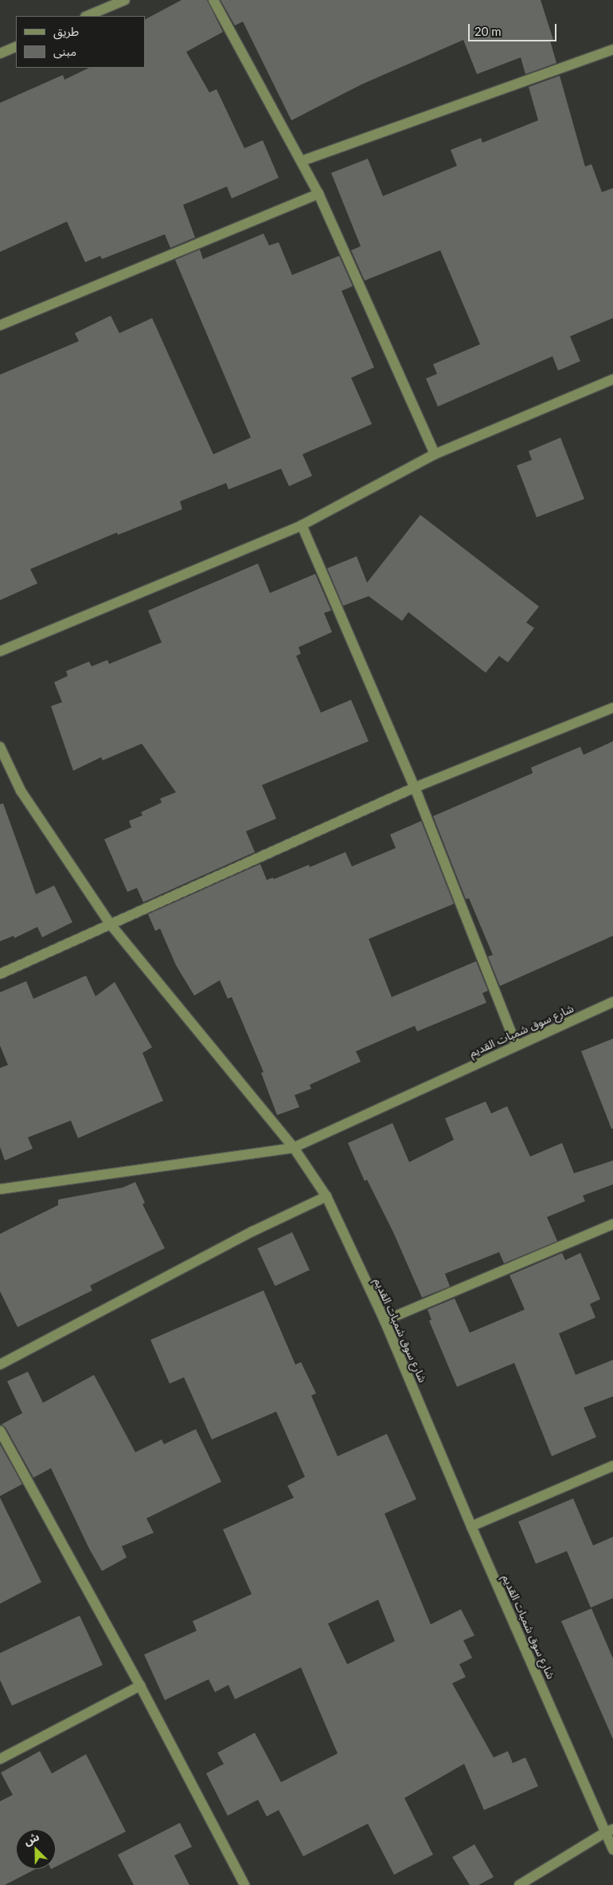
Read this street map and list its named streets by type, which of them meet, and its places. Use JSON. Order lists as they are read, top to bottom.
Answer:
{
  "streets": {
    "street": ["شارع سوق شمبات القديم"]
  },
  "legend": ["طريق", "مبنى"],
  "scale_bar": "20 m",
  "north": "top left"
}
